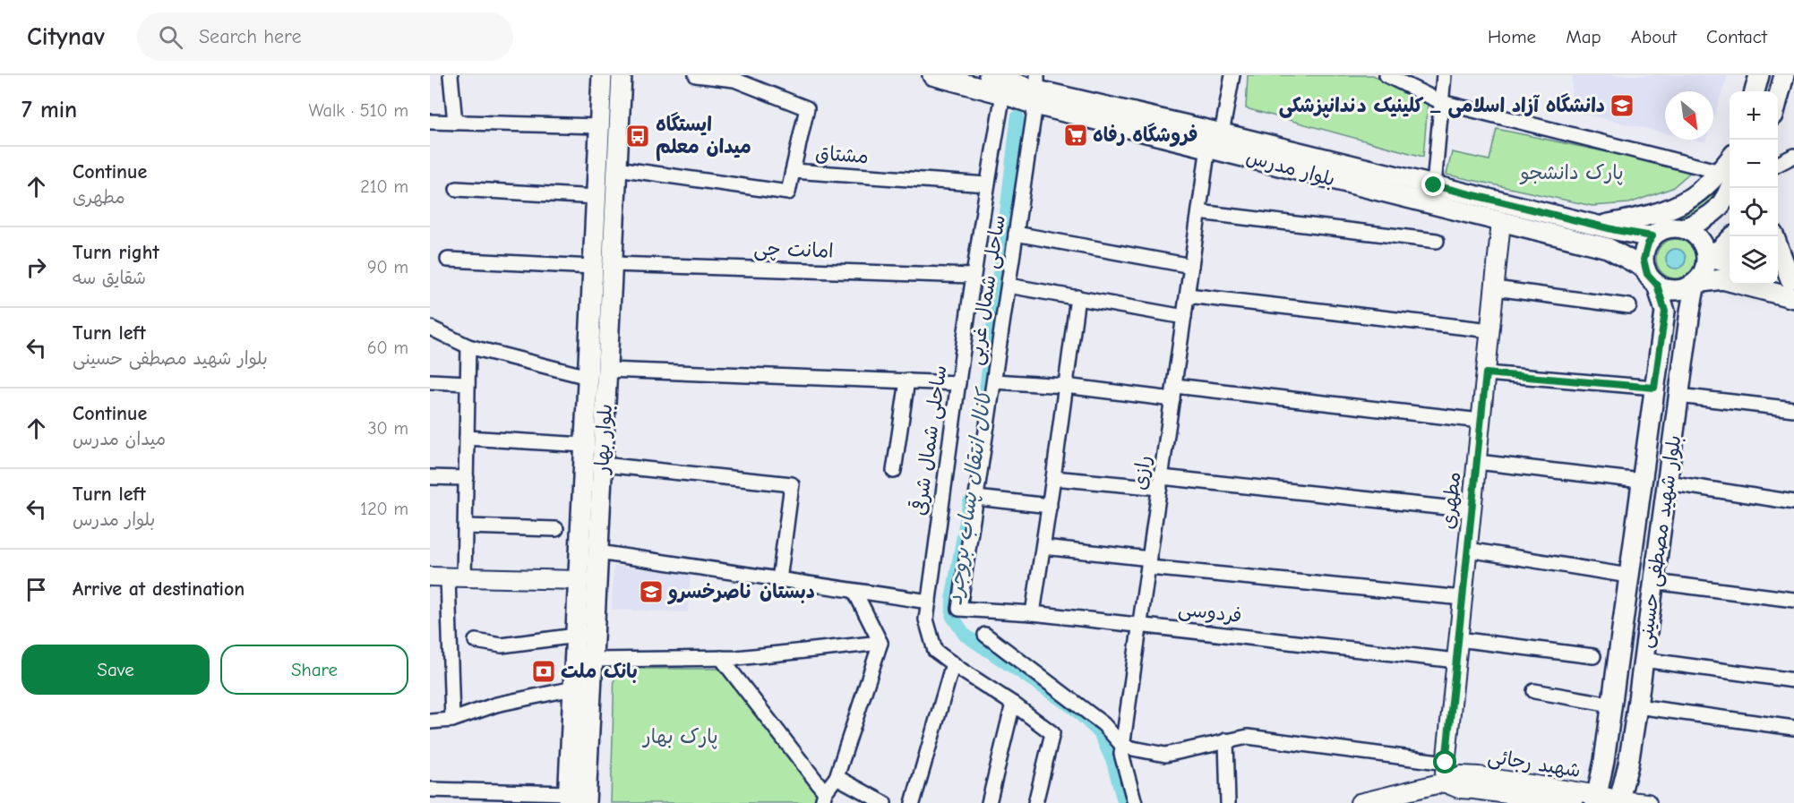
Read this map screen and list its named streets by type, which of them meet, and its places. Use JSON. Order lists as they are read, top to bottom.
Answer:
{
  "streets": {
    "main road": ["بلوار مدرس", "بلوار بهار", "بلوار شهید مصطفی حسینی"],
    "street": [
      "مشتاق",
      "امانت چی",
      "ساحلی شمال غربی",
      "ساحلی شمال شرقی",
      "رازی",
      "مطهری",
      "فردوسی",
      "شهید رجائی"
    ]
  },
  "crossings": [
    ["مشتاق", "بلوار بهار"],
    ["مشتاق", "ساحلی شمال شرقی"],
    ["بلوار مدرس", "ساحلی شمال غربی"],
    ["بلوار مدرس", "ساحلی شمال شرقی"],
    ["بلوار مدرس", "رازی"],
    ["بلوار مدرس", "مطهری"],
    ["بلوار مدرس", "بلوار شهید مصطفی حسینی"],
    ["امانت چی", "بلوار بهار"],
    ["امانت چی", "ساحلی شمال شرقی"],
    ["ساحلی شمال غربی", "فردوسی"],
    ["رازی", "فردوسی"],
    ["مطهری", "فردوسی"],
    ["مطهری", "شهید رجائی"],
    ["بلوار شهید مصطفی حسینی", "شهید رجائی"]
  ],
  "water": ["کانال انتقال پساب بروجرد"],
  "parks": ["پارک دانشجو", "پارک بهار"],
  "places": {
    "school or university": ["دانشگاه آزاد اسلامی _ کلینیک دندانپزشکی", "دبستان ناصرخسرو"],
    "supermarket": ["فروشگاه رفاه"],
    "bus stop": ["ایستگاه میدان معلم"],
    "bank": ["بانک ملت"]
  },
  "north": "bottom right",
  "page": {
    "header": "Citynav",
    "search": "Search here",
    "nav": [
      "Home",
      "Map",
      "About",
      "Contact"
    ],
    "heading": ["7 min", "Walk · 510 m"],
    "map_buttons": ["+", "−"],
    "list": [
      ["Continue", "مطهری", "210 m"],
      ["Turn right", "شقایق سه", "90 m"],
      ["Turn left", "بلوار شهید مصطفی حسینی", "60 m"],
      ["Continue", "میدان مدرس", "30 m"],
      ["Turn left", "بلوار مدرس", "120 m"],
      "Arrive at destination"
    ],
    "buttons": ["Save", "Share"]
  }
}
